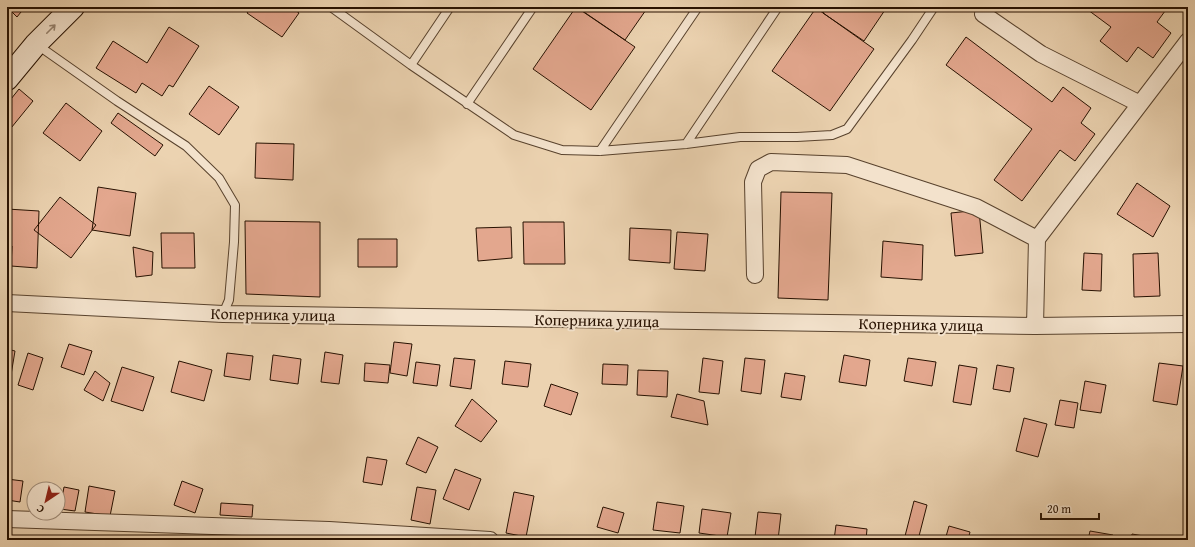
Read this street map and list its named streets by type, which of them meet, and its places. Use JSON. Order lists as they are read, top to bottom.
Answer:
{
  "streets": {
    "street": ["Коперника улица"]
  },
  "scale_bar": "20 m",
  "north": "bottom left"
}
